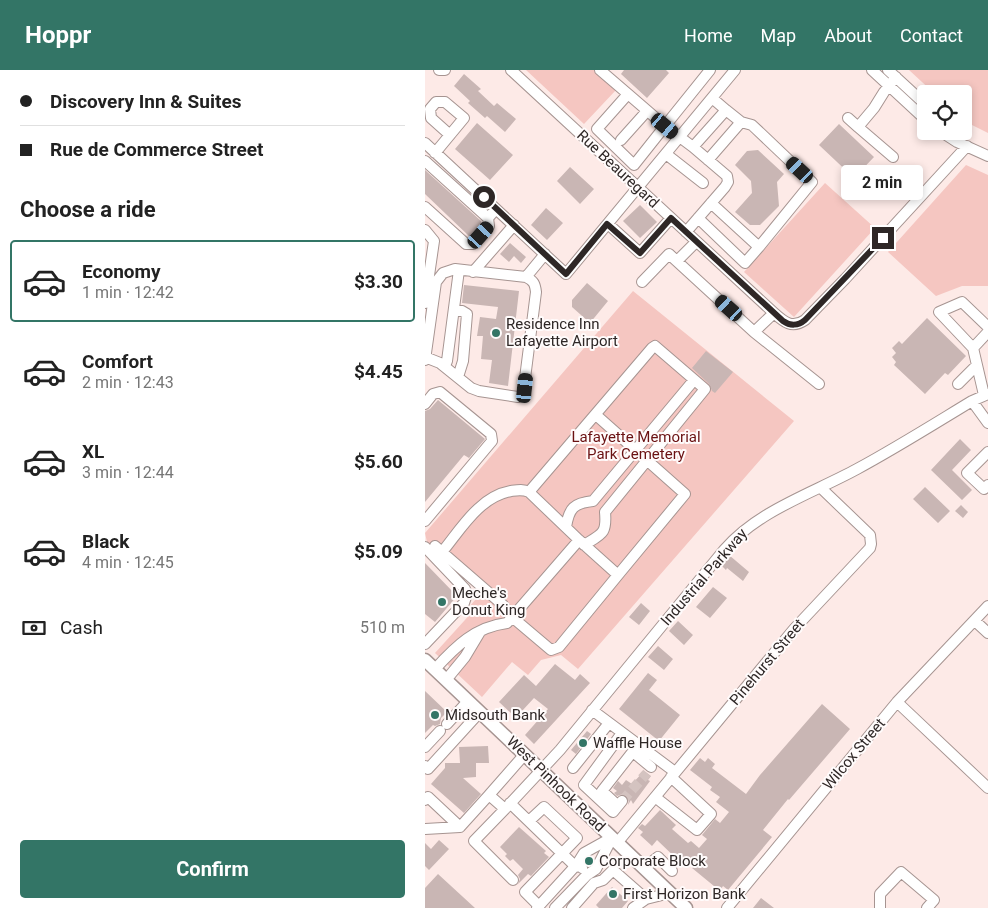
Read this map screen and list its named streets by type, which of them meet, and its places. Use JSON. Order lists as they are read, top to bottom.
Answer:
{
  "streets": {
    "main road": ["West Pinhook Road"],
    "street": [
      "Rue Beauregard",
      "Industrial Parkway",
      "Pinehurst Street",
      "Wilcox Street"
    ]
  },
  "crossings": [
    ["Industrial Parkway", "Pinehurst Street"],
    ["Industrial Parkway", "West Pinhook Road"],
    ["Pinehurst Street", "West Pinhook Road"]
  ],
  "parks": ["Lafayette Memorial Park Cemetery"],
  "places": [
    "Residence Inn Lafayette Airport",
    "Meche's Donut King",
    "Midsouth Bank",
    "Waffle House",
    "Corporate Block",
    "First Horizon Bank"
  ],
  "page": {
    "header": "Hoppr",
    "nav": [
      "Home",
      "Map",
      "About",
      "Contact"
    ],
    "banner": ["Discovery Inn & Suites", "Rue de Commerce Street"],
    "bubble": "2 min",
    "heading": "Choose a ride",
    "list": [
      {
        "name": "Economy",
        "note": "1 min · 12:42",
        "value": "$3.30"
      },
      {
        "name": "Comfort",
        "note": "2 min · 12:43",
        "value": "$4.45"
      },
      {
        "name": "XL",
        "note": "3 min · 12:44",
        "value": "$5.60"
      },
      {
        "name": "Black",
        "note": "4 min · 12:45",
        "value": "$5.09"
      }
    ],
    "pay": ["Cash", "510 m"],
    "buttons": "Confirm"
  }
}
